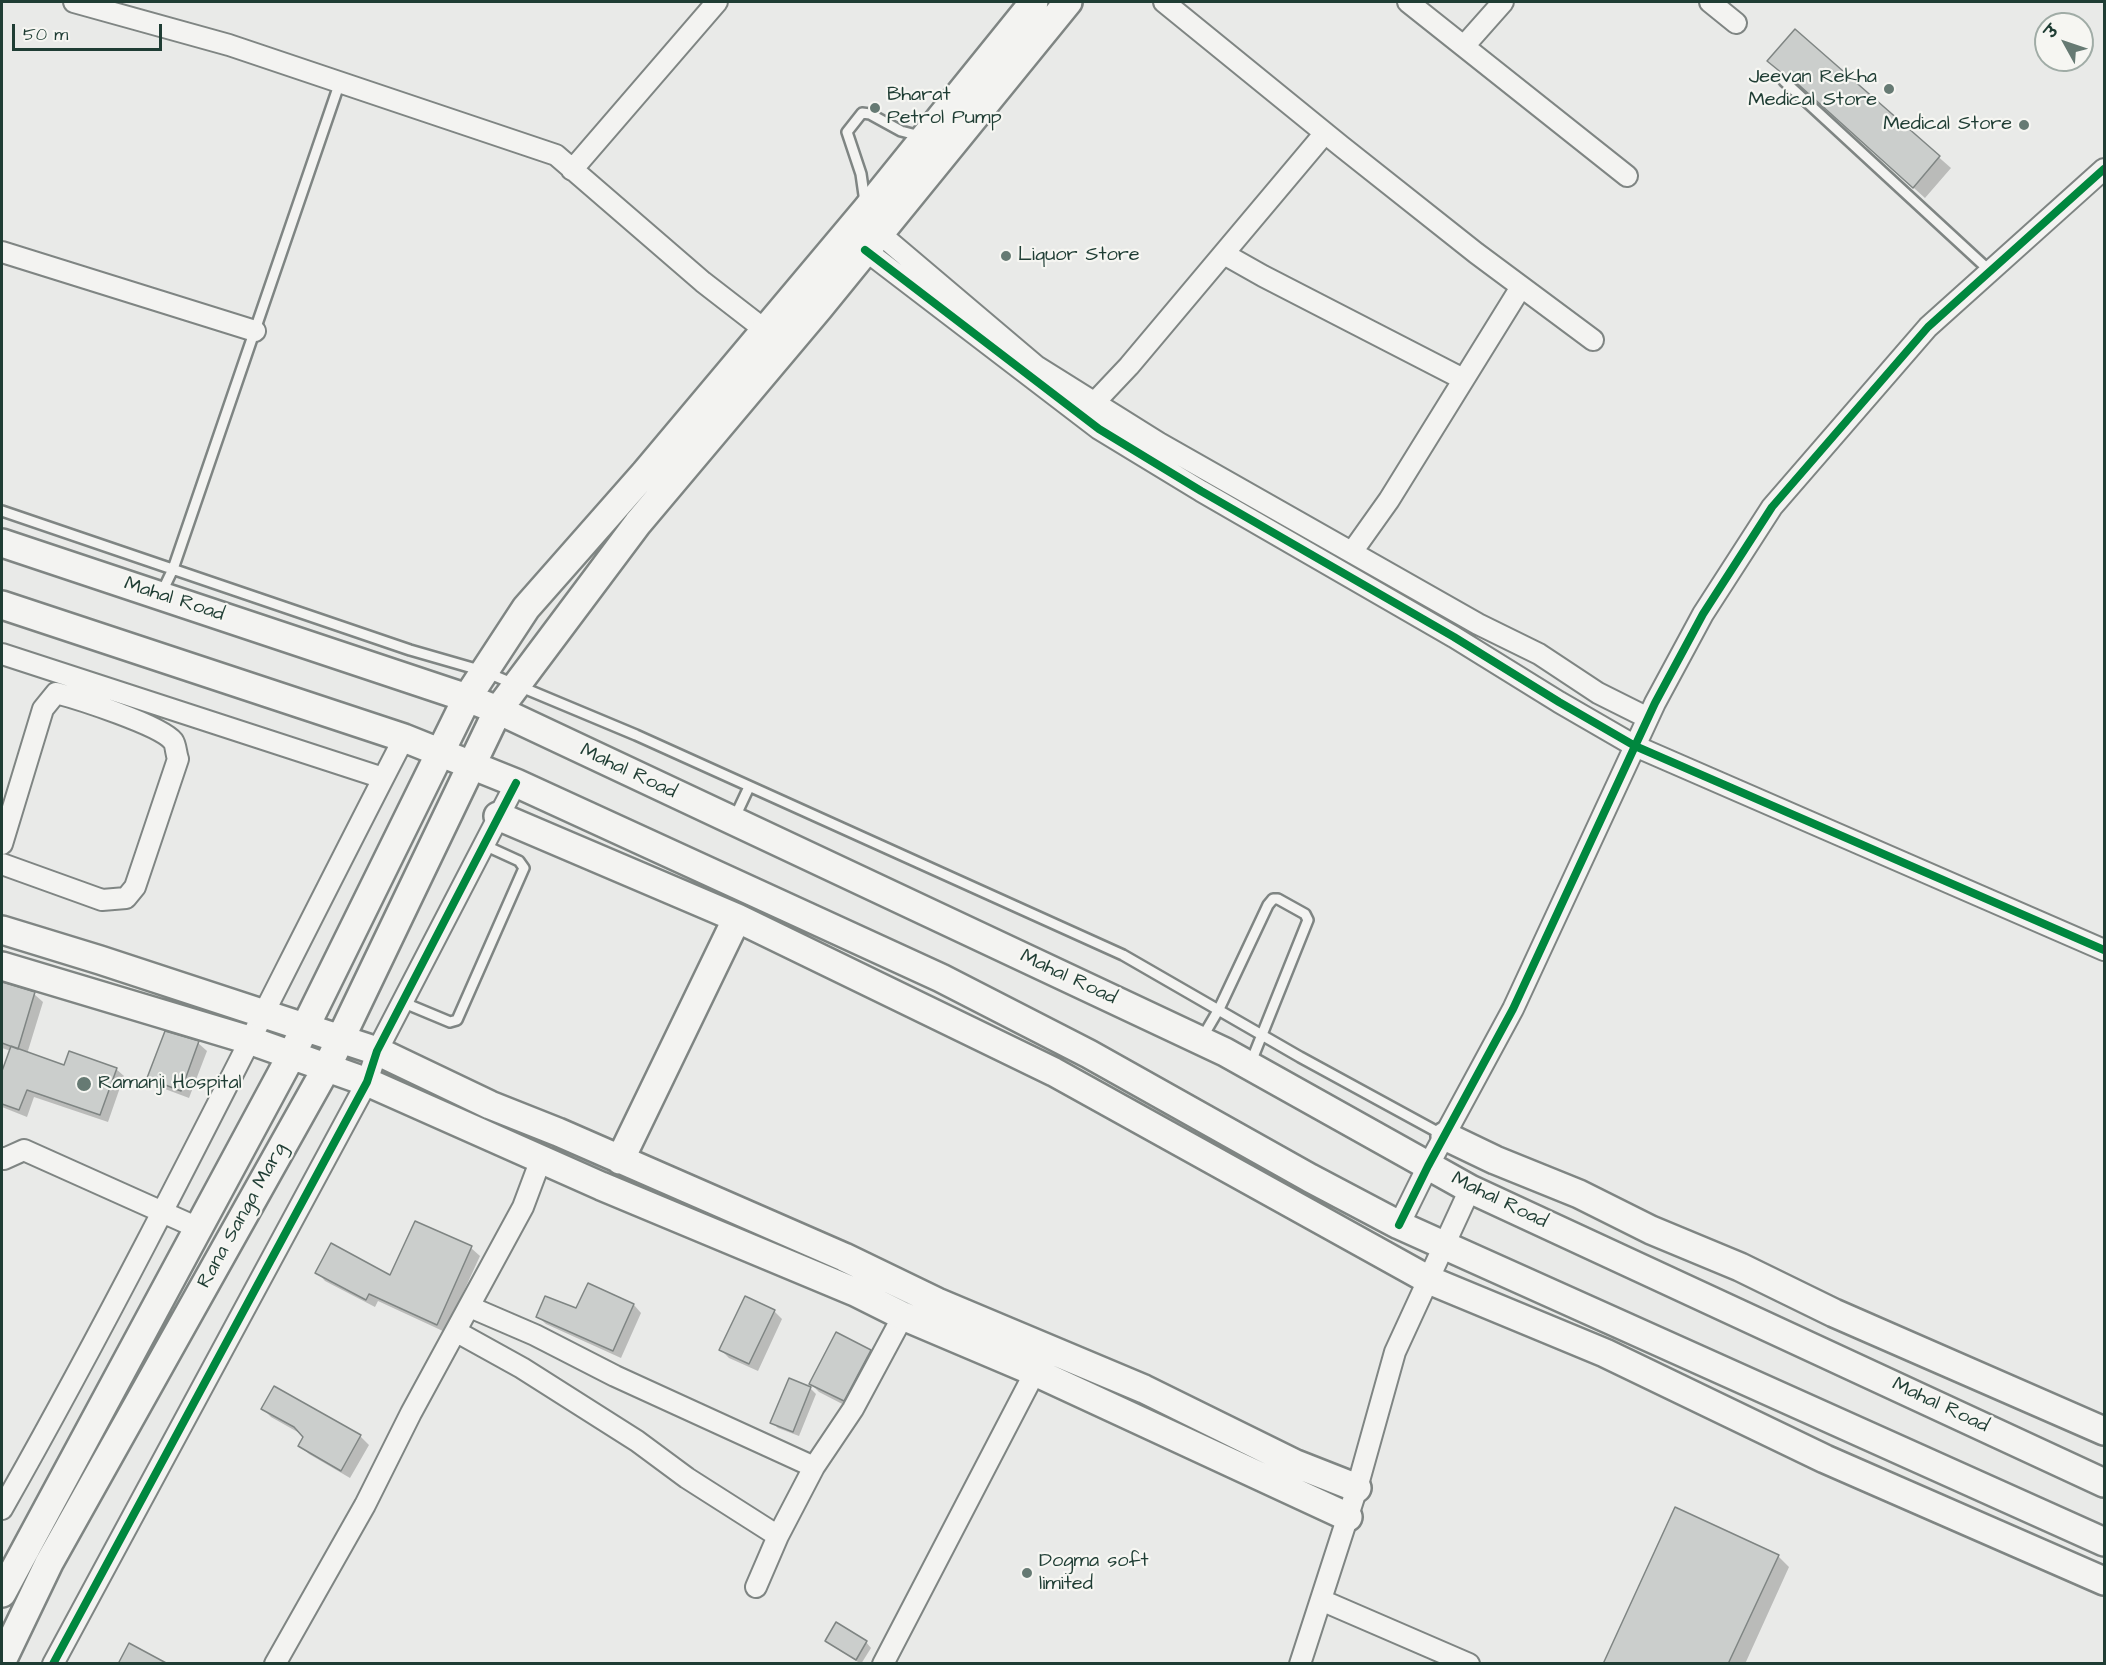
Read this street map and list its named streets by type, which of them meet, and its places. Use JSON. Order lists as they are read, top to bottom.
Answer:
{
  "streets": {
    "main road": ["Mahal Road", "Rana Sanga Marg"]
  },
  "crossings": [
    ["Mahal Road", "Rana Sanga Marg"]
  ],
  "places": [
    "Jeevan Rekha Medical Store",
    "Bharat Petrol Pump",
    "Medical Store",
    "Liquor Store",
    "Ramanji Hospital",
    "Dogma soft limited"
  ],
  "scale_bar": "50 m",
  "north": "top left"
}
